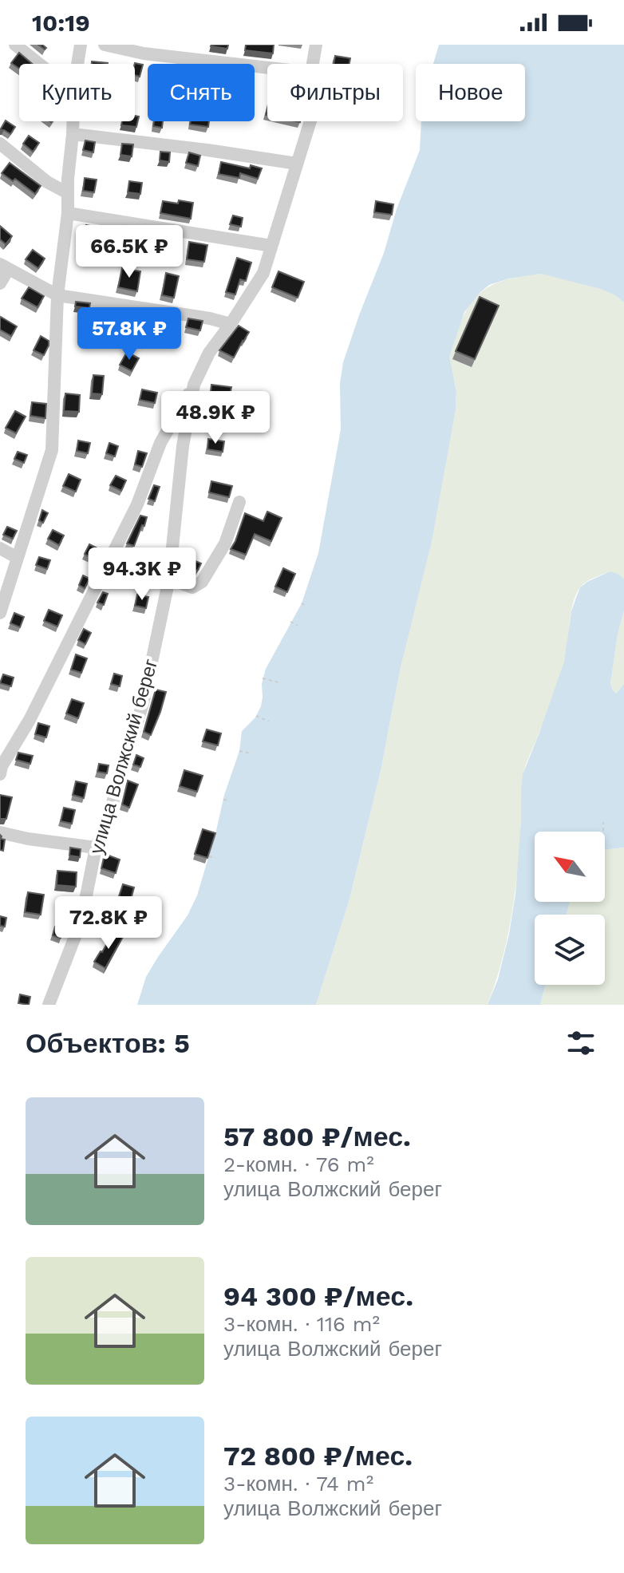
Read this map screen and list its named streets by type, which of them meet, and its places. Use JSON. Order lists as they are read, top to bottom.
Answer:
{
  "streets": {
    "street": ["улица Волжский берег"]
  },
  "north": "top left",
  "page": {
    "status": "10:19",
    "chip": [
      "Купить",
      "Снять",
      "Фильтры",
      "Новое"
    ],
    "price": [
      "66.5K ₽",
      "57.8K ₽",
      "48.9K ₽",
      "94.3K ₽",
      "72.8K ₽"
    ],
    "heading": "Объектов: 5",
    "list": [
      {
        "name": "57 800 ₽/мес.",
        "note": "2-комн. · 76 m² · улица Волжский берег"
      },
      {
        "name": "94 300 ₽/мес.",
        "note": "3-комн. · 116 m² · улица Волжский берег"
      },
      {
        "name": "72 800 ₽/мес.",
        "note": "3-комн. · 74 m² · улица Волжский берег"
      }
    ]
  }
}
